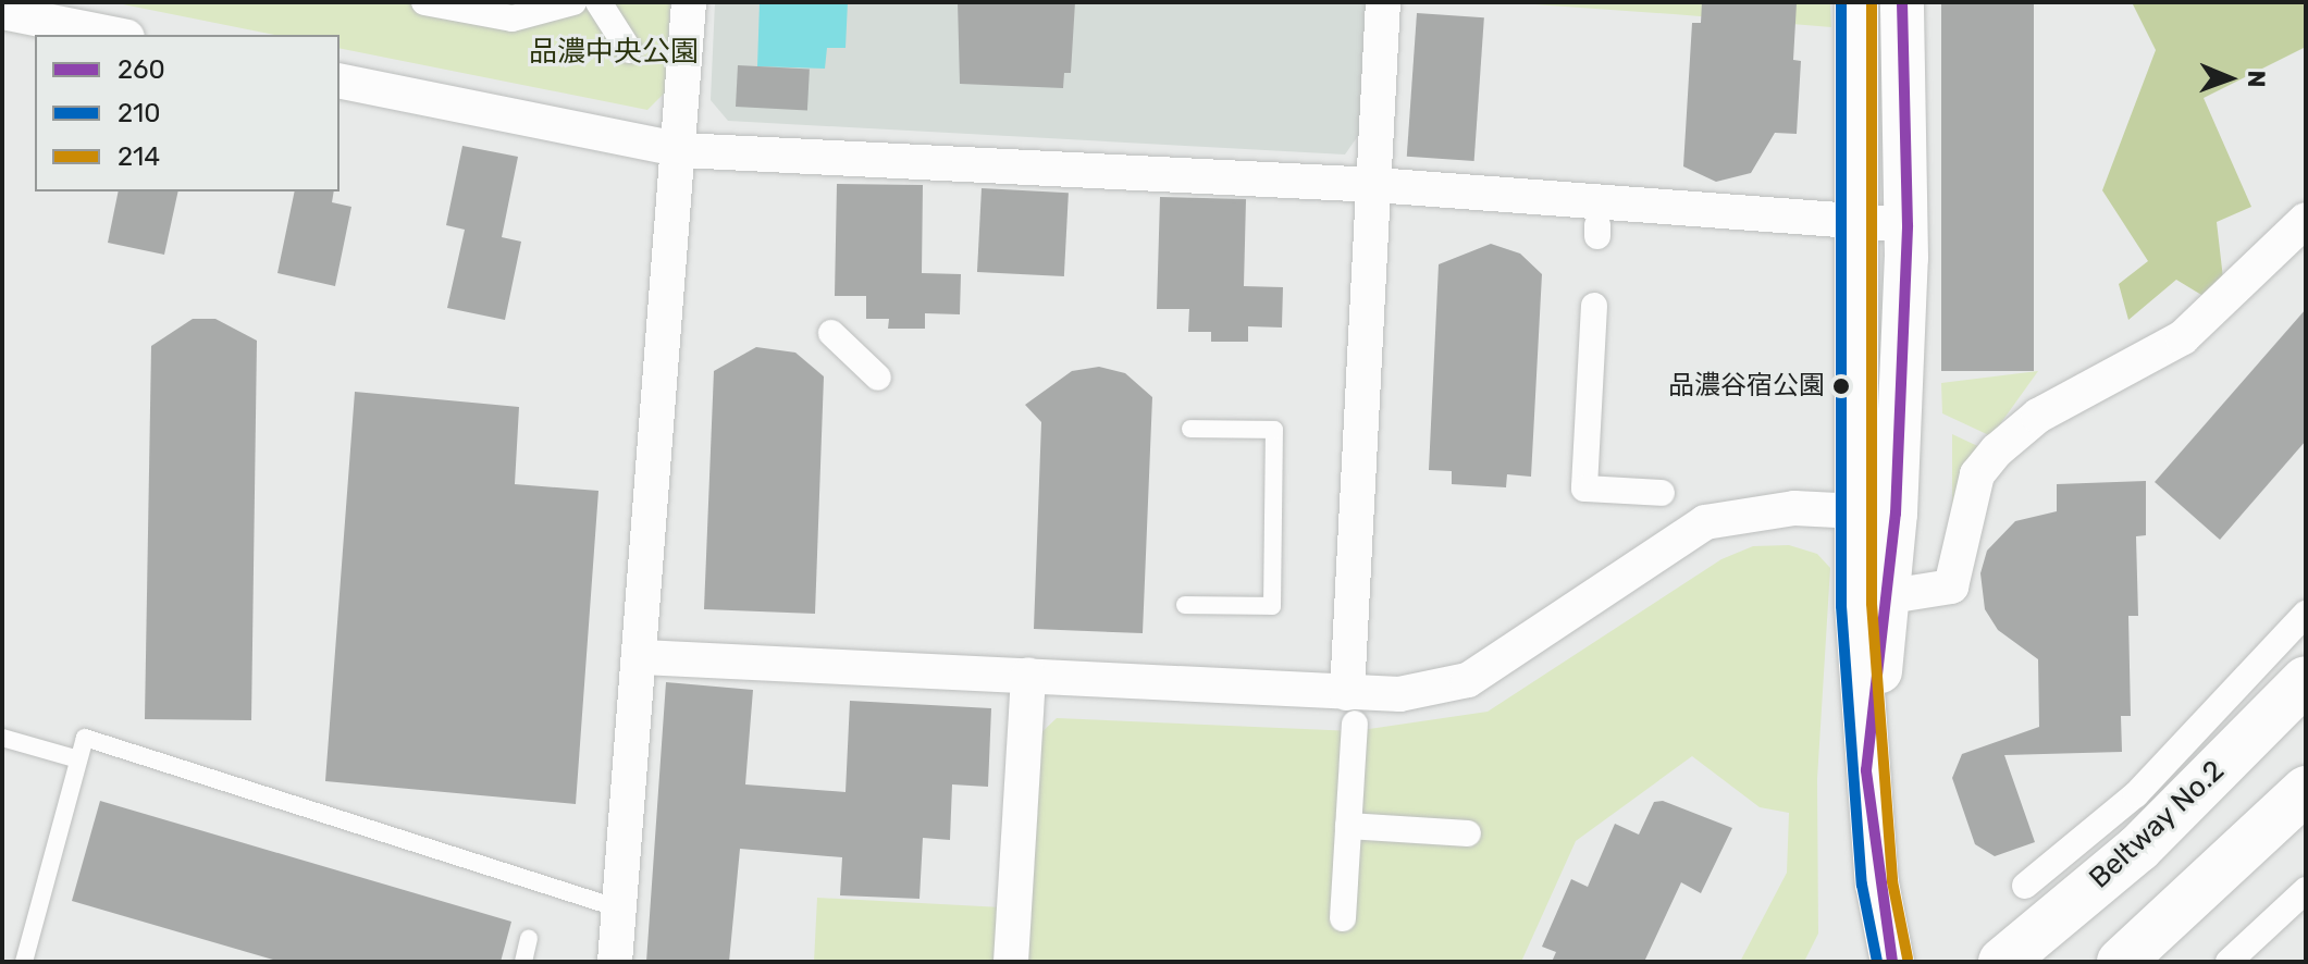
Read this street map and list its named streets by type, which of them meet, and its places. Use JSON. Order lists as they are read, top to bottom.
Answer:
{
  "streets": {
    "main road": ["Beltway No.2"]
  },
  "parks": ["品濃中央公園"],
  "places": ["品濃谷宿公園"],
  "lines": ["transit line 260", "transit line 210", "transit line 214"],
  "legend": ["260", "210", "214"],
  "north": "right"
}
